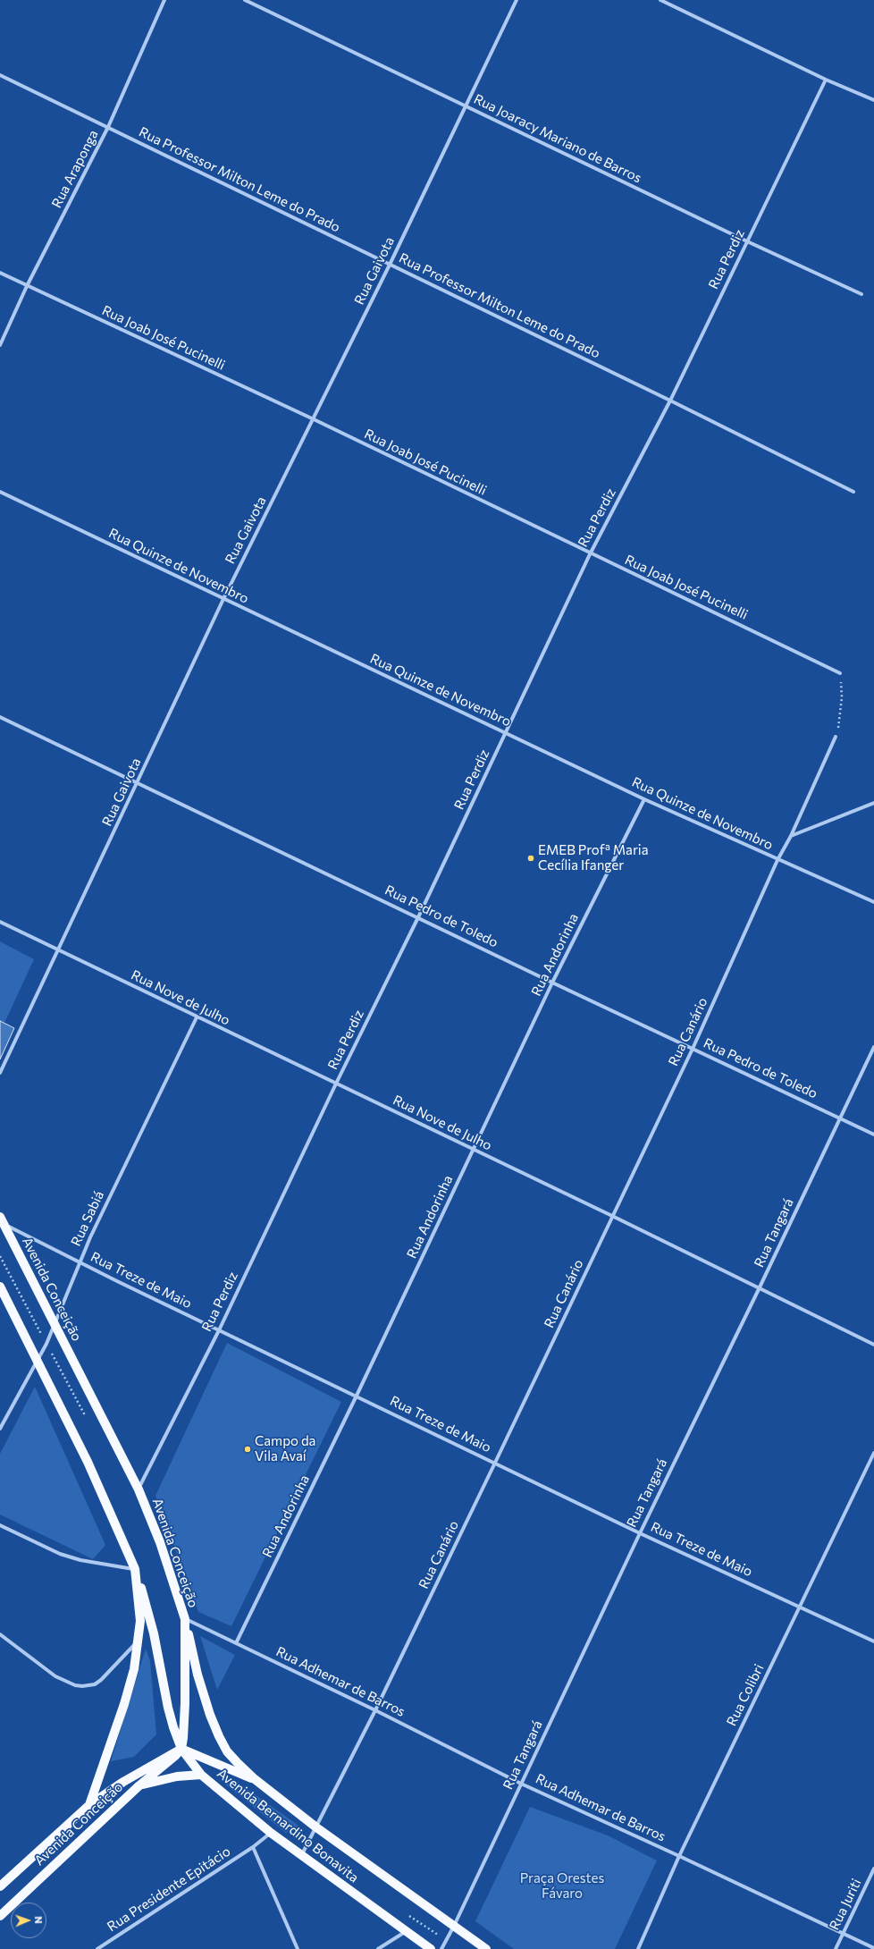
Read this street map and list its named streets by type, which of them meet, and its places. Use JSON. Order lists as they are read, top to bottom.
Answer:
{
  "streets": {
    "main road": ["Avenida Conceição", "Avenida Bernardino Bonavita"],
    "street": [
      "Rua Joaracy Mariano de Barros",
      "Rua Araponga",
      "Rua Professor Milton Leme do Prado",
      "Rua Perdiz",
      "Rua Gaivota",
      "Rua Joab José Pucinelli",
      "Rua Quinze de Novembro",
      "Rua Pedro de Toledo",
      "Rua Andorinha",
      "Rua Nove de Julho",
      "Rua Canário",
      "Rua Sabiá",
      "Rua Tangará",
      "Rua Treze de Maio",
      "Rua Adhemar de Barros",
      "Rua Colibri",
      "Rua Presidente Epitácio",
      "Rua Juriti"
    ]
  },
  "crossings": [
    ["Rua Joaracy Mariano de Barros", "Rua Perdiz"],
    ["Rua Joaracy Mariano de Barros", "Rua Gaivota"],
    ["Rua Araponga", "Rua Professor Milton Leme do Prado"],
    ["Rua Araponga", "Rua Joab José Pucinelli"],
    ["Rua Professor Milton Leme do Prado", "Rua Perdiz"],
    ["Rua Professor Milton Leme do Prado", "Rua Gaivota"],
    ["Rua Perdiz", "Rua Joab José Pucinelli"],
    ["Rua Perdiz", "Rua Quinze de Novembro"],
    ["Rua Perdiz", "Rua Pedro de Toledo"],
    ["Rua Perdiz", "Rua Nove de Julho"],
    ["Rua Perdiz", "Rua Treze de Maio"],
    ["Rua Perdiz", "Avenida Conceição"],
    ["Rua Gaivota", "Rua Joab José Pucinelli"],
    ["Rua Gaivota", "Rua Quinze de Novembro"],
    ["Rua Gaivota", "Rua Pedro de Toledo"],
    ["Rua Gaivota", "Rua Nove de Julho"],
    ["Rua Quinze de Novembro", "Rua Andorinha"],
    ["Rua Quinze de Novembro", "Rua Canário"],
    ["Rua Pedro de Toledo", "Rua Andorinha"],
    ["Rua Pedro de Toledo", "Rua Canário"],
    ["Rua Pedro de Toledo", "Rua Tangará"],
    ["Rua Andorinha", "Rua Nove de Julho"],
    ["Rua Andorinha", "Rua Treze de Maio"],
    ["Rua Andorinha", "Rua Adhemar de Barros"],
    ["Rua Nove de Julho", "Rua Canário"],
    ["Rua Nove de Julho", "Rua Sabiá"],
    ["Rua Nove de Julho", "Rua Tangará"],
    ["Rua Canário", "Rua Treze de Maio"],
    ["Rua Canário", "Rua Adhemar de Barros"],
    ["Rua Canário", "Avenida Bernardino Bonavita"],
    ["Rua Sabiá", "Rua Treze de Maio"],
    ["Rua Sabiá", "Avenida Conceição"],
    ["Rua Tangará", "Rua Treze de Maio"],
    ["Rua Tangará", "Rua Adhemar de Barros"],
    ["Rua Tangará", "Avenida Bernardino Bonavita"],
    ["Rua Treze de Maio", "Avenida Conceição"],
    ["Rua Treze de Maio", "Rua Colibri"],
    ["Avenida Conceição", "Rua Adhemar de Barros"],
    ["Avenida Conceição", "Avenida Bernardino Bonavita"],
    ["Rua Adhemar de Barros", "Rua Colibri"],
    ["Rua Adhemar de Barros", "Avenida Bernardino Bonavita"],
    ["Rua Adhemar de Barros", "Rua Juriti"],
    ["Avenida Bernardino Bonavita", "Rua Presidente Epitácio"]
  ],
  "parks": ["Praça Orestes Fávaro"],
  "places": ["EMEB Profª Maria Cecília Ifanger", "Campo da Vila Avaí"],
  "north": "right"
}
